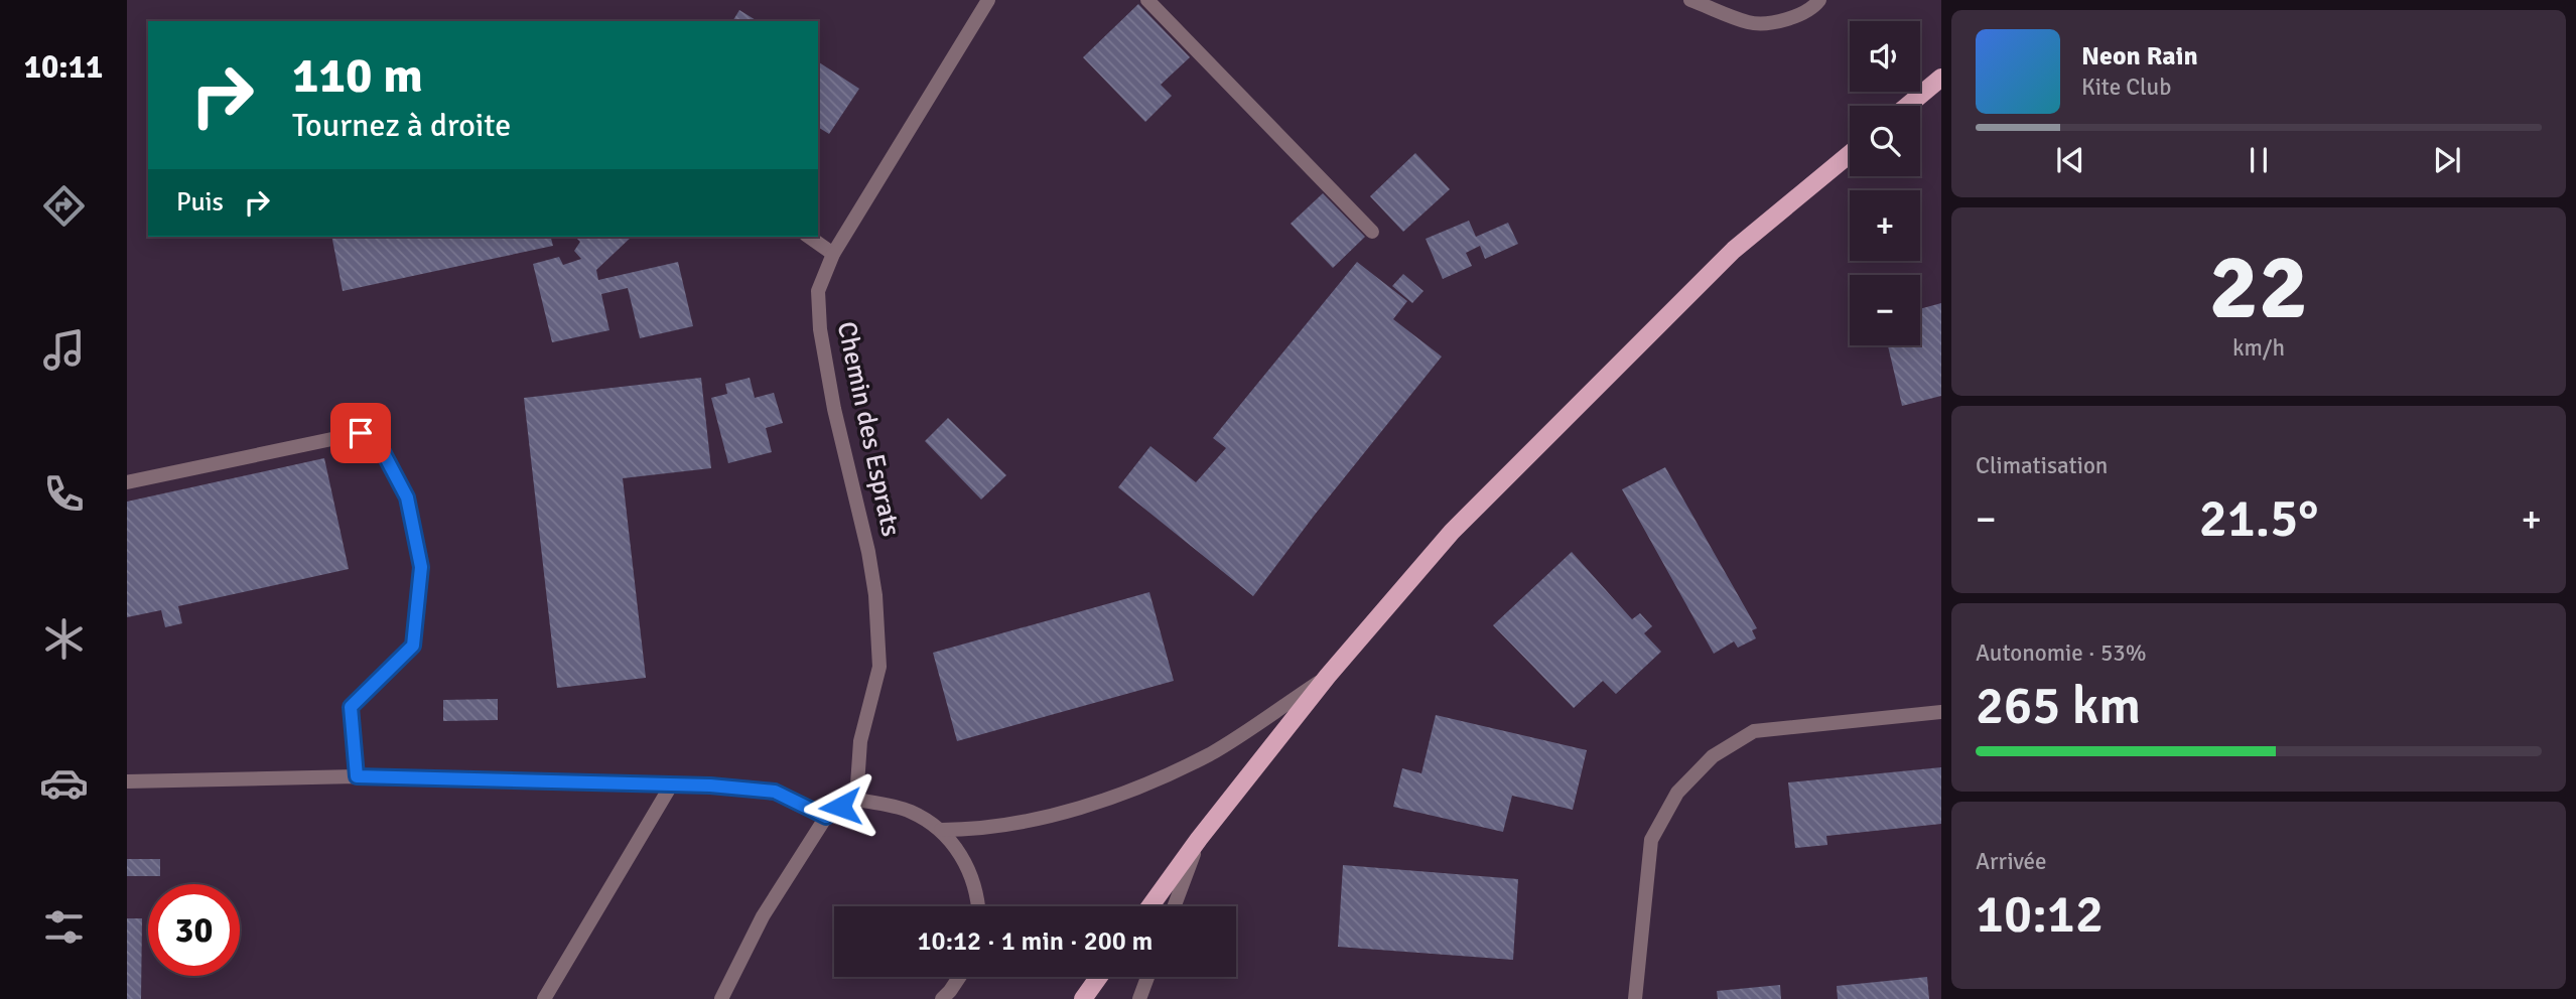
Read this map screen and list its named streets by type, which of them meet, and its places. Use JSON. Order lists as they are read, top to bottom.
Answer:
{
  "streets": {
    "street": ["Chemin des Esprats"]
  },
  "page": {
    "tabs": "10:11",
    "map_buttons": ["+", "−"],
    "turn": ["110 m", "Tournez à droite"],
    "song": ["Neon Rain", "Kite Club"],
    "then": "Puis",
    "tile": [
      ["22", "km/h"],
      "Climatisation",
      ["Autonomie · 53%", "265 km"],
      ["Arrivée", "10:12"]
    ],
    "heat": ["−", "21.5°", "+"],
    "limit": "30",
    "trip": "10:12 · 1 min · 200 m"
  }
}
